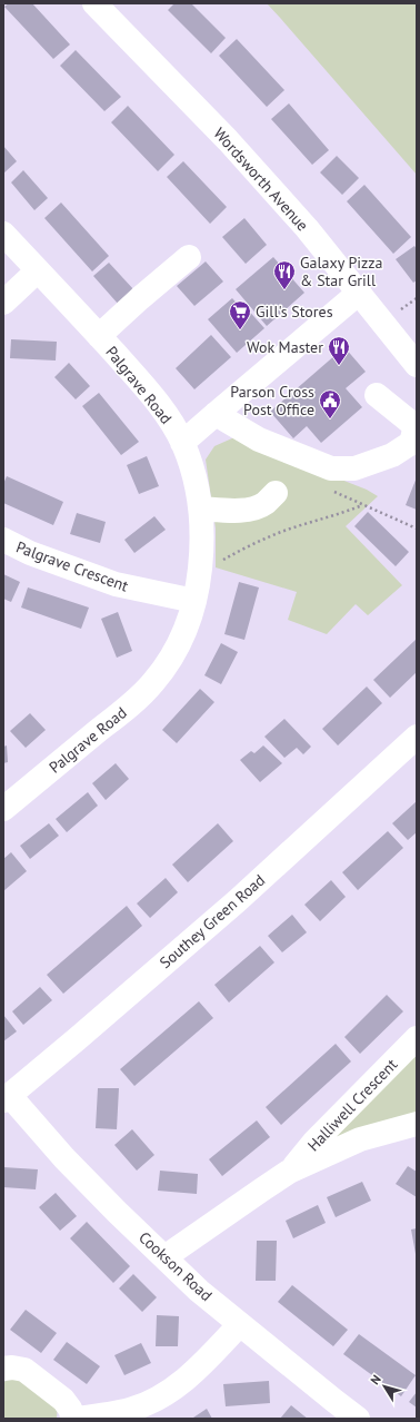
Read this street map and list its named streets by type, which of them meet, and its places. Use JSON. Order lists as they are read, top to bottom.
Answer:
{
  "streets": {
    "street": [
      "Wordsworth Avenue",
      "Palgrave Road",
      "Palgrave Crescent",
      "Southey Green Road",
      "Halliwell Crescent",
      "Cookson Road"
    ]
  },
  "crossings": [
    ["Palgrave Road", "Palgrave Crescent"],
    ["Southey Green Road", "Cookson Road"],
    ["Halliwell Crescent", "Cookson Road"]
  ],
  "places": {
    "restaurant": ["Galaxy Pizza & Star Grill", "Wok Master"],
    "supermarket": ["Gill's Stores"],
    "public building": ["Parson Cross Post Office"]
  },
  "north": "top left"
}
